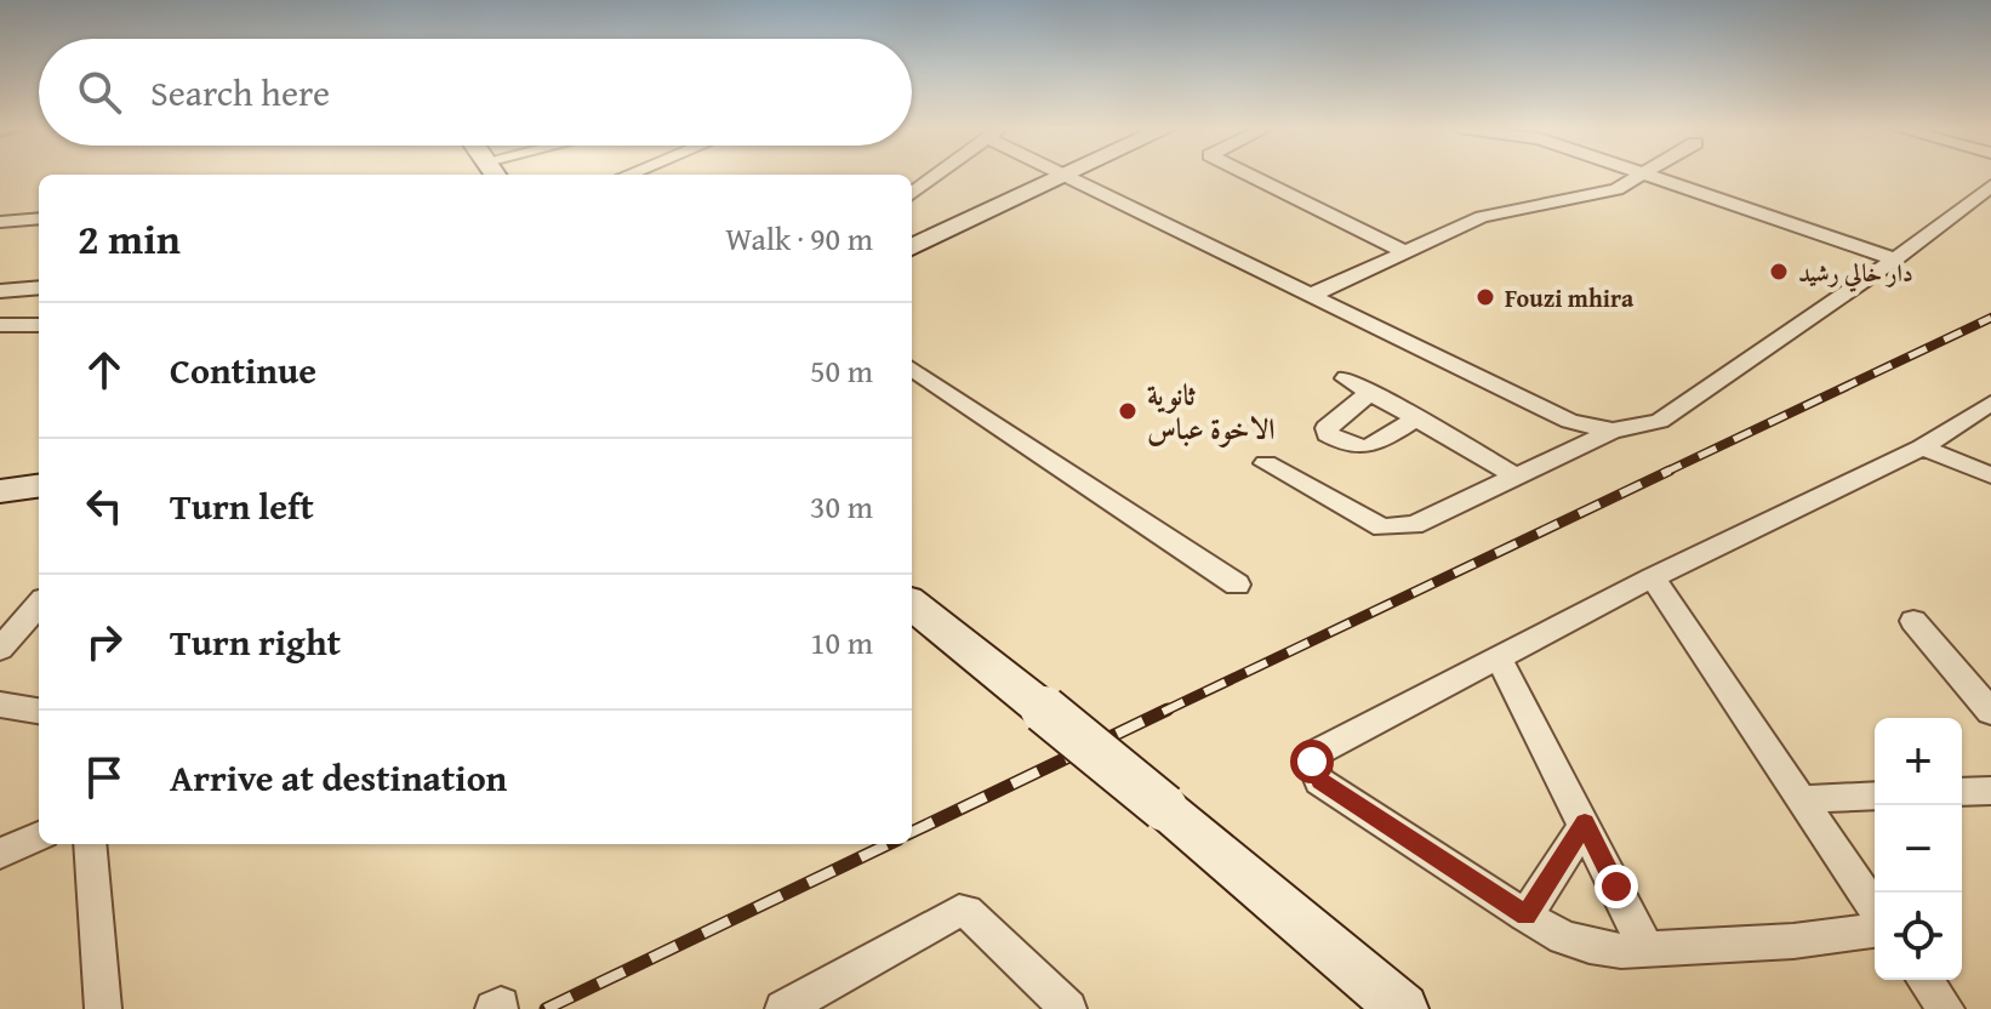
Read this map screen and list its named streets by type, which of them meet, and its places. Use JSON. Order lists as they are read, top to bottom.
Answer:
{
  "places": ["دار خالي رشيد", "Fouzi mhira", "ثانوية الاخوة عباس"],
  "page": {
    "search": "Search here",
    "heading": ["2 min", "Walk · 90 m"],
    "list": [
      ["Continue", "50 m"],
      ["Turn left", "30 m"],
      ["Turn right", "10 m"],
      "Arrive at destination"
    ],
    "map_buttons": ["+", "−"]
  }
}
